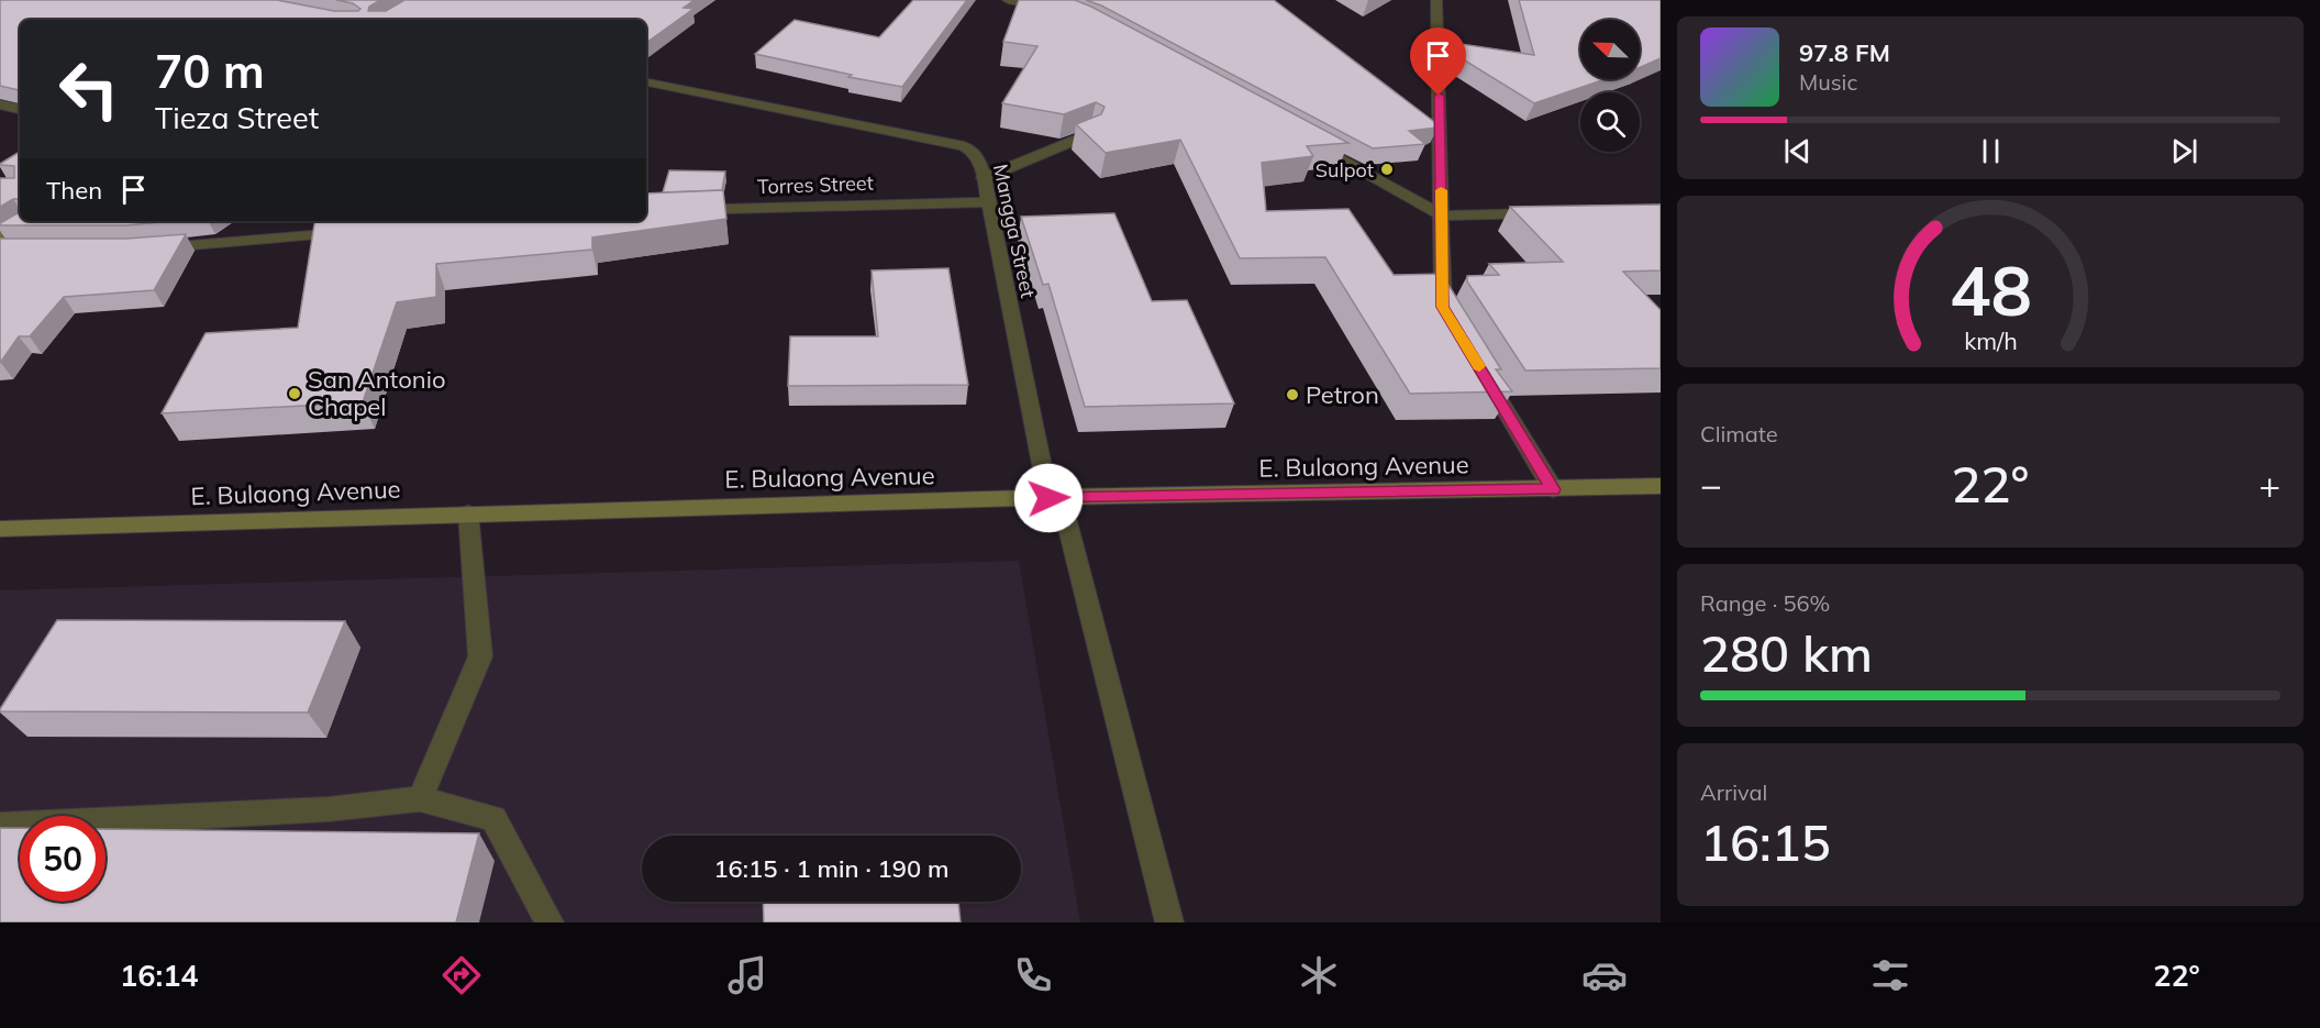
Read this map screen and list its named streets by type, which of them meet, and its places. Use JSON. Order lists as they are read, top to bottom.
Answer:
{
  "streets": {
    "main road": ["E. Bulaong Avenue"],
    "street": ["Torres Street", "Mangga Street"]
  },
  "crossings": [
    ["Torres Street", "Mangga Street"],
    ["Mangga Street", "E. Bulaong Avenue"]
  ],
  "places": ["Sulpot", "San Antonio Chapel", "Petron"],
  "north": "top left",
  "page": {
    "turn": ["70 m", "Tieza Street"],
    "song": ["97.8 FM", "Music"],
    "then": "Then",
    "tile": [
      "Climate",
      ["Range · 56%", "280 km"],
      ["Arrival", "16:15"]
    ],
    "heat": ["−", "22°", "+"],
    "limit": "50",
    "trip": "16:15 · 1 min · 190 m",
    "tabs": ["16:14", "22°"],
    "gauge": ["48", "km/h"]
  }
}
